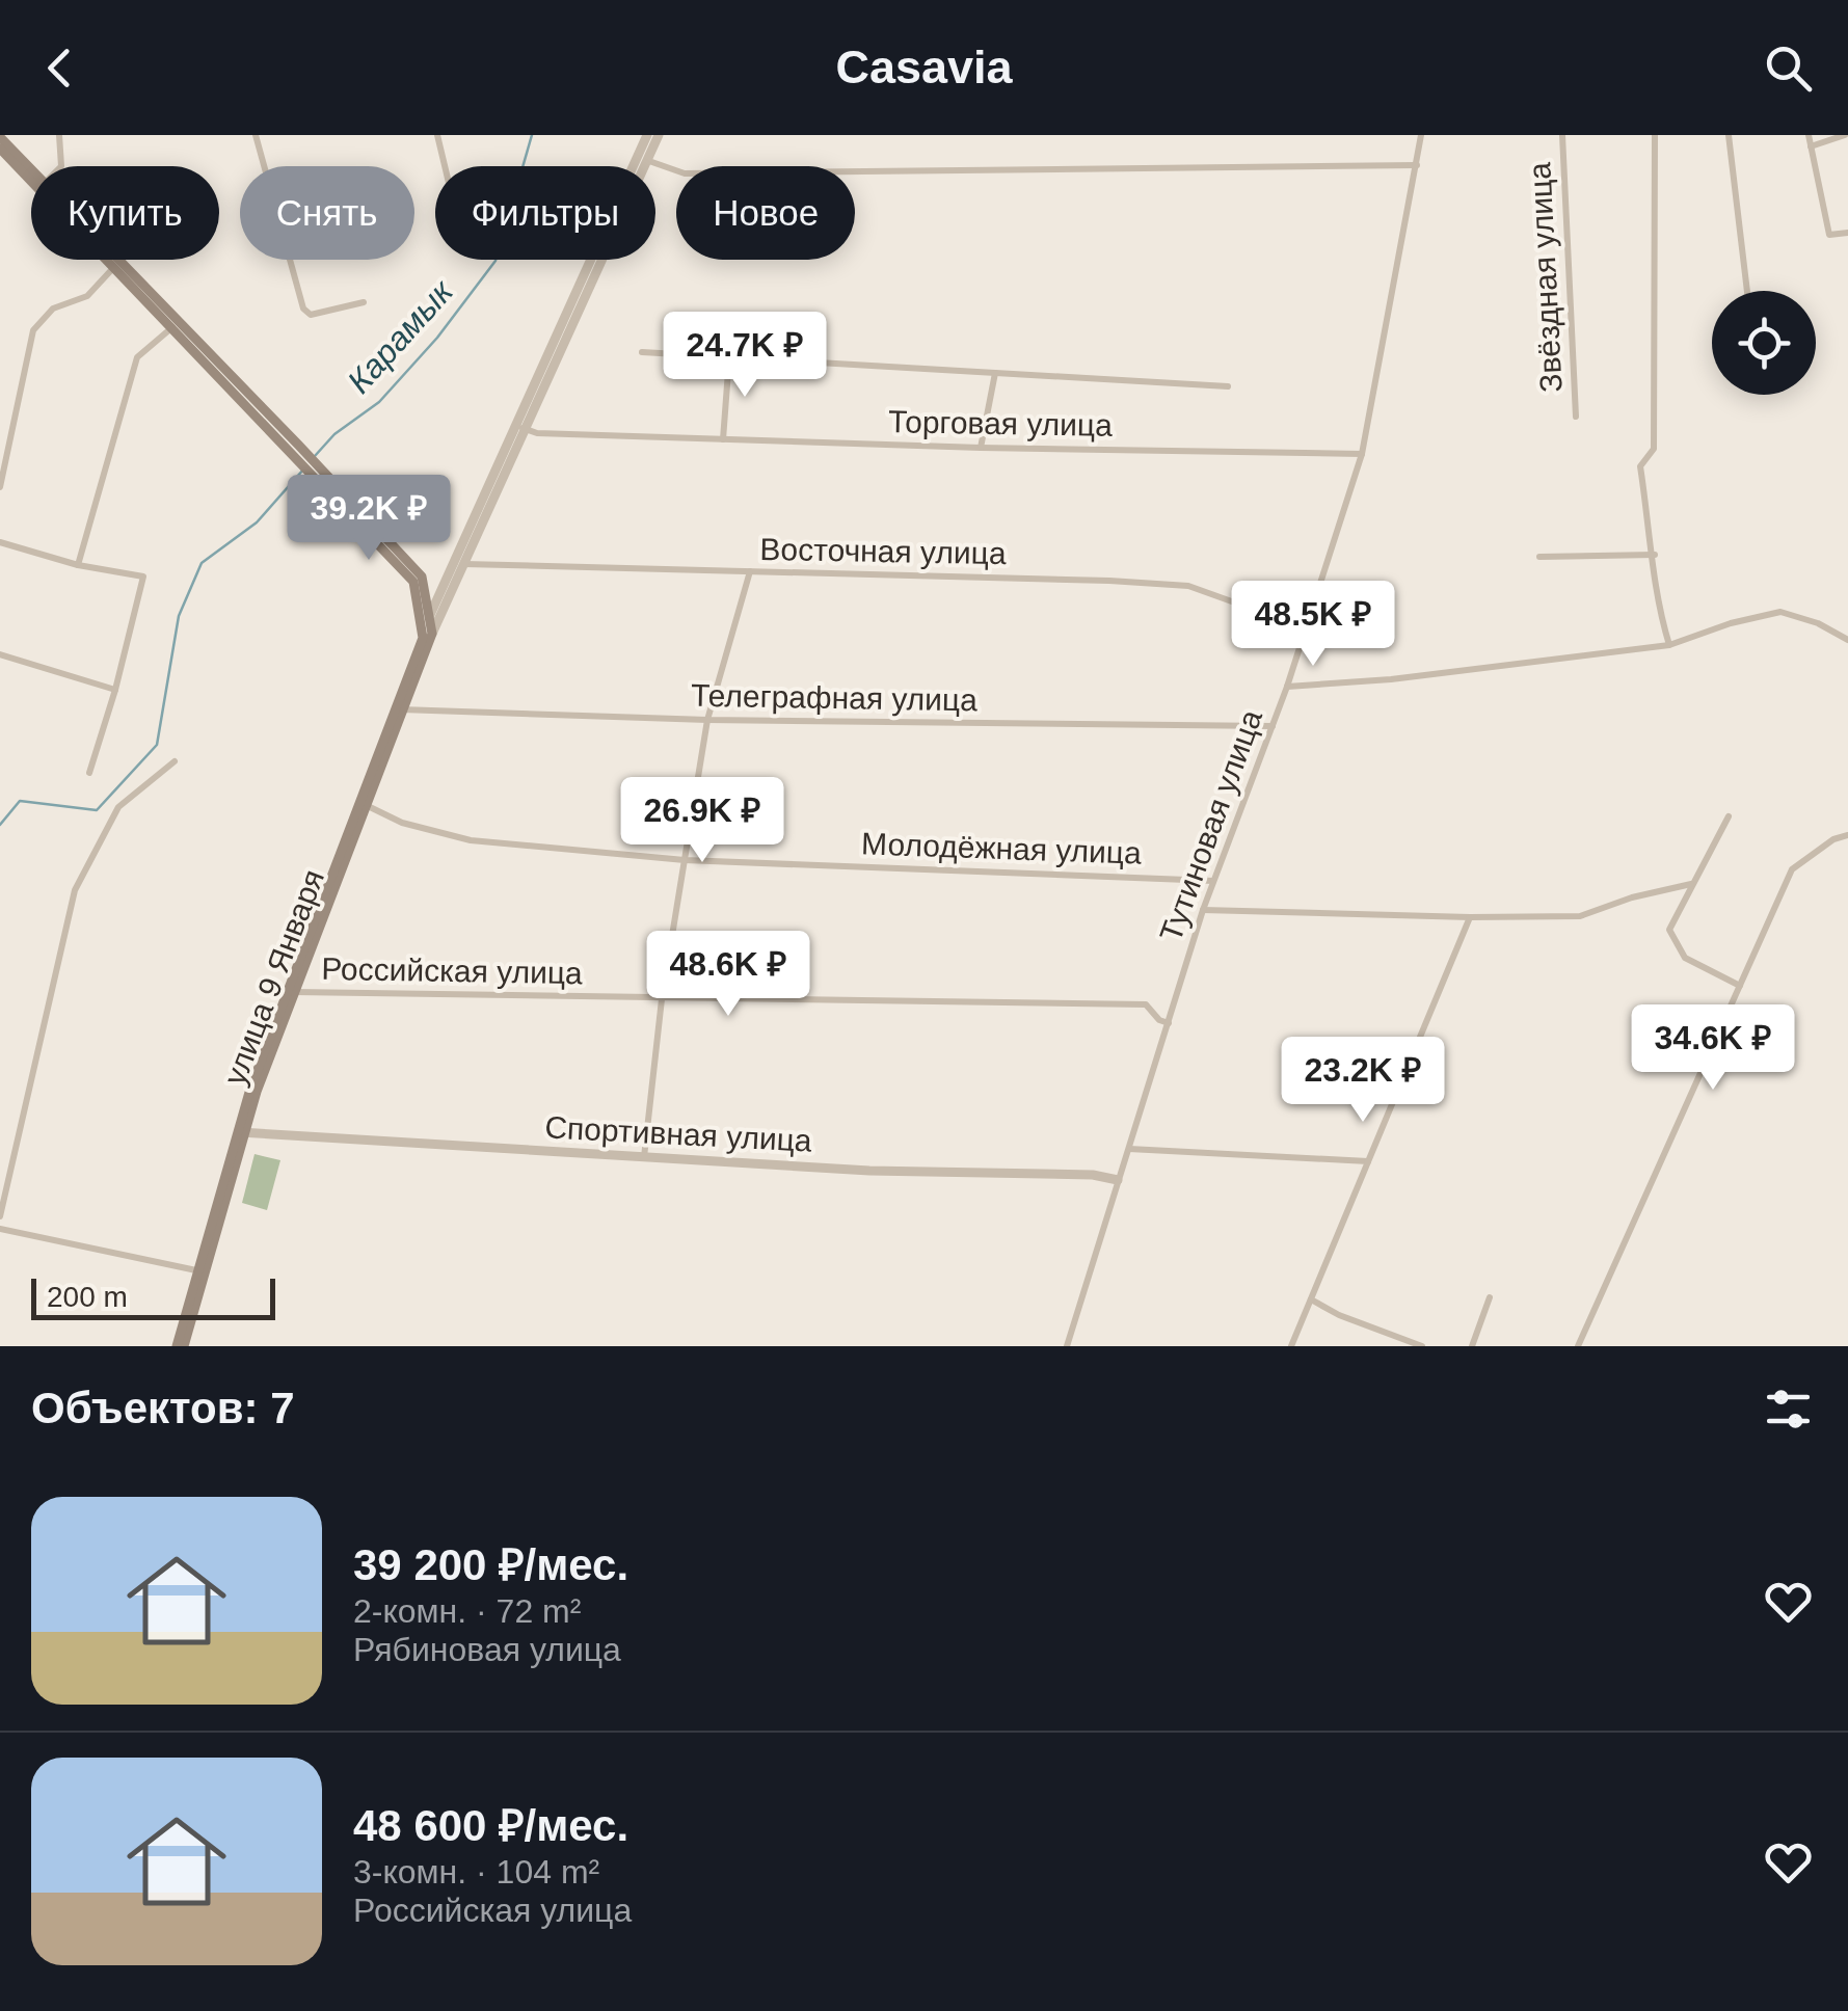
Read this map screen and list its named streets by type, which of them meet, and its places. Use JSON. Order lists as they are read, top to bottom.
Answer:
{
  "streets": {
    "main road": ["улица 9 Января"],
    "street": [
      "Звёздная улица",
      "Торговая улица",
      "Восточная улица",
      "Телеграфная улица",
      "Тутиновая улица",
      "Молодёжная улица",
      "Российская улица",
      "Спортивная улица"
    ]
  },
  "crossings": [
    ["Торговая улица", "Тутиновая улица"],
    ["Восточная улица", "Тутиновая улица"],
    ["Телеграфная улица", "Тутиновая улица"],
    ["Телеграфная улица", "улица 9 Января"],
    ["Тутиновая улица", "Молодёжная улица"],
    ["Тутиновая улица", "Российская улица"],
    ["Тутиновая улица", "Спортивная улица"],
    ["Молодёжная улица", "улица 9 Января"],
    ["Российская улица", "улица 9 Января"],
    ["улица 9 Января", "Спортивная улица"]
  ],
  "water": ["Карамык"],
  "scale_bar": "200 m",
  "page": {
    "header": "Casavia",
    "chip": [
      "Купить",
      "Снять",
      "Фильтры",
      "Новое"
    ],
    "price": [
      "24.7K ₽",
      "39.2K ₽",
      "48.5K ₽",
      "26.9K ₽",
      "48.6K ₽",
      "34.6K ₽",
      "23.2K ₽"
    ],
    "scale": "200 m",
    "heading": "Объектов: 7",
    "list": [
      {
        "name": "39 200 ₽/мес.",
        "note": "2-комн. · 72 m² · Рябиновая улица"
      },
      {
        "name": "48 600 ₽/мес.",
        "note": "3-комн. · 104 m² · Российская улица"
      }
    ]
  }
}
